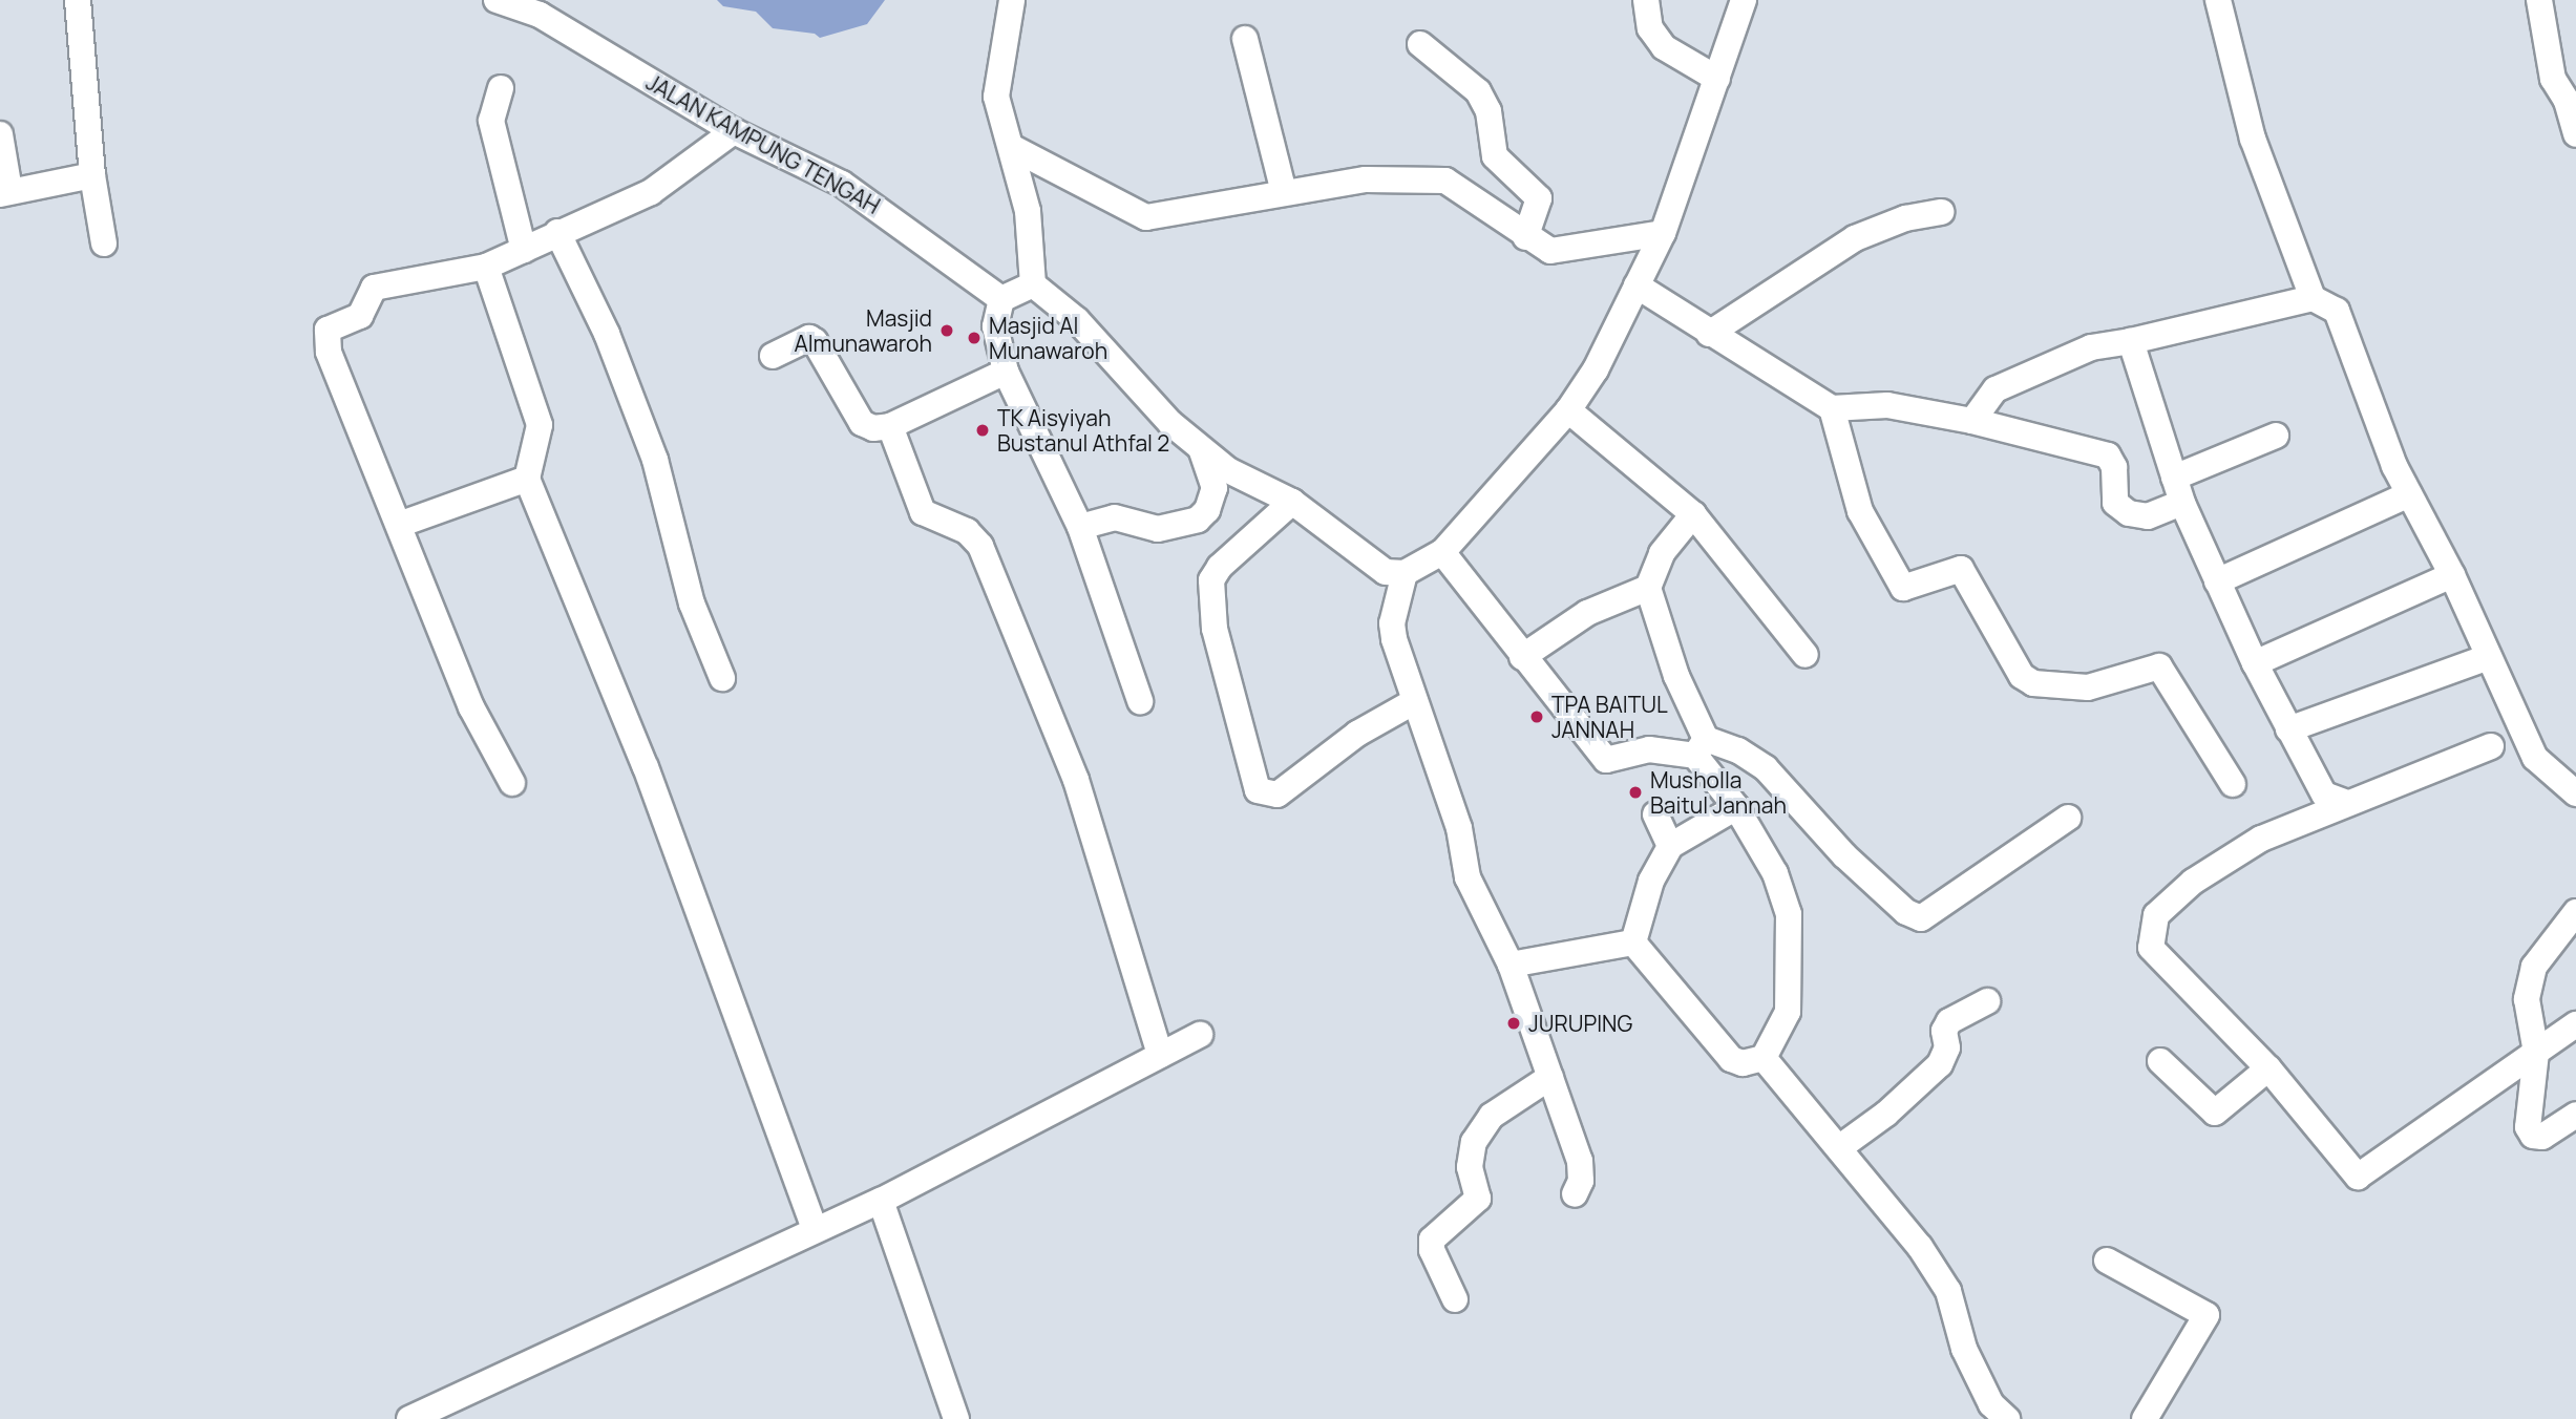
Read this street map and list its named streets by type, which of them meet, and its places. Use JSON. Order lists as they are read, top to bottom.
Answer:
{
  "streets": {
    "street": ["JALAN KAMPUNG TENGAH"]
  },
  "places": [
    "Masjid Almunawaroh",
    "Masjid Al Munawaroh",
    "TK Aisyiyah Bustanul Athfal 2",
    "TPA BAITUL JANNAH",
    "Musholla Baitul Jannah",
    "JURUPING"
  ]
}
